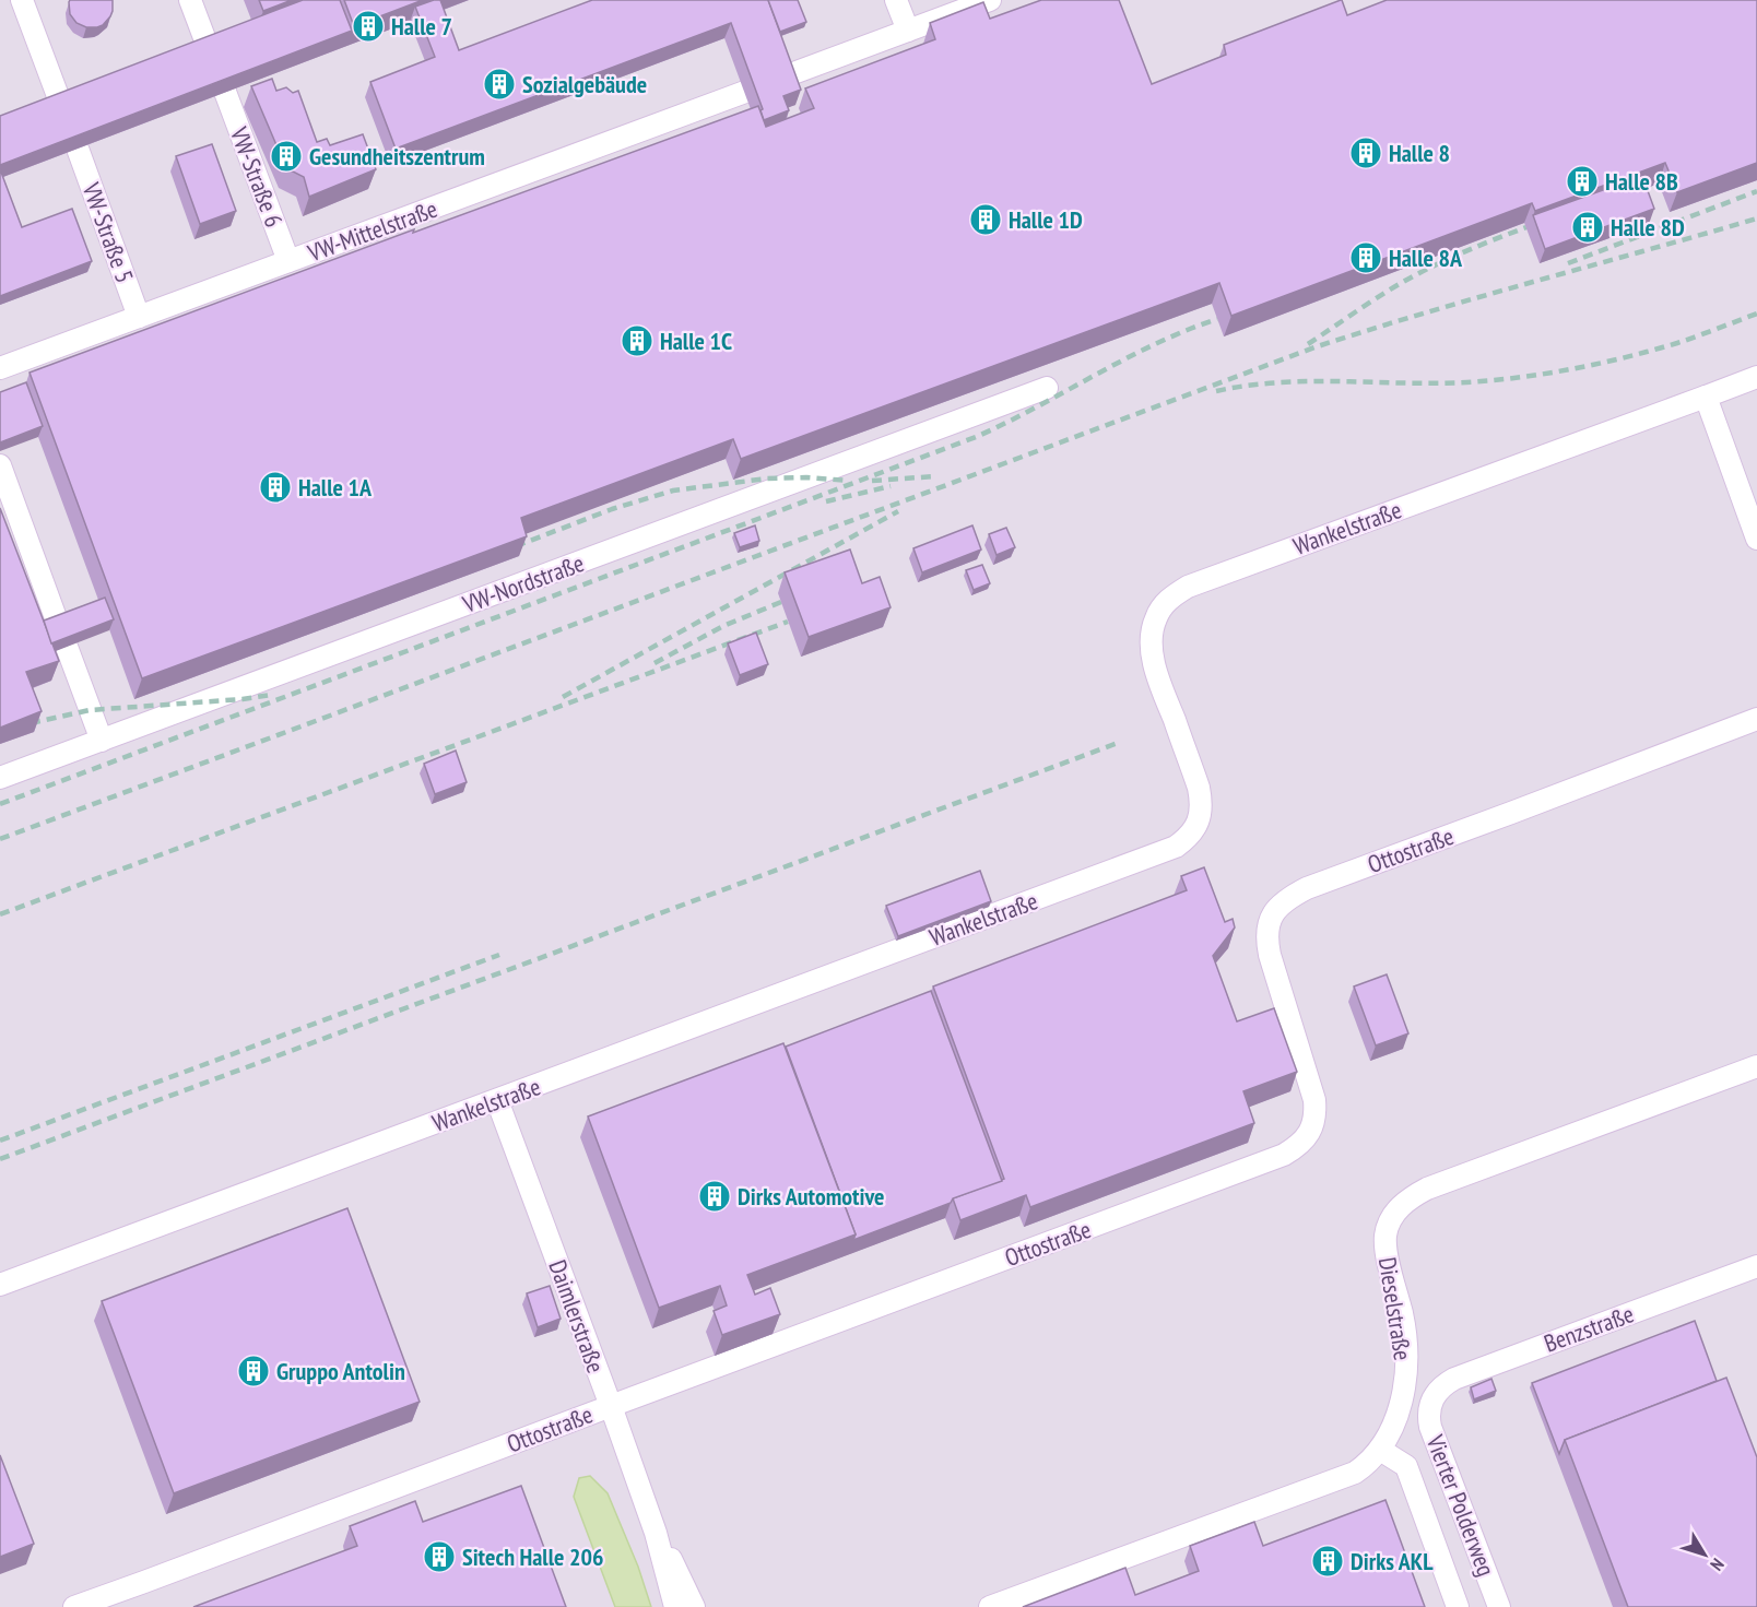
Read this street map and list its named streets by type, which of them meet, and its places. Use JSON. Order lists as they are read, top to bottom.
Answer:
{
  "streets": {
    "street": [
      "VW-Straße 6",
      "VW-Mittelstraße",
      "VW-Straße 5",
      "Wankelstraße",
      "VW-Nordstraße",
      "Ottostraße",
      "Dieselstraße",
      "Daimlerstraße",
      "Benzstraße",
      "Vierter Polderweg"
    ]
  },
  "crossings": [
    ["VW-Straße 6", "VW-Mittelstraße"],
    ["VW-Mittelstraße", "VW-Straße 5"],
    ["Wankelstraße", "Daimlerstraße"],
    ["Ottostraße", "Daimlerstraße"],
    ["Benzstraße", "Vierter Polderweg"]
  ],
  "places": {
    "building": [
      "Halle 7",
      "Sozialgebäude",
      "Halle 8",
      "Gesundheitszentrum",
      "Halle 8B",
      "Halle 1D",
      "Halle 8D",
      "Halle 8A",
      "Halle 1C",
      "Halle 1A",
      "Dirks Automotive",
      "Gruppo Antolin",
      "Sitech Halle 206",
      "Dirks AKL"
    ]
  },
  "north": "bottom right"
}
